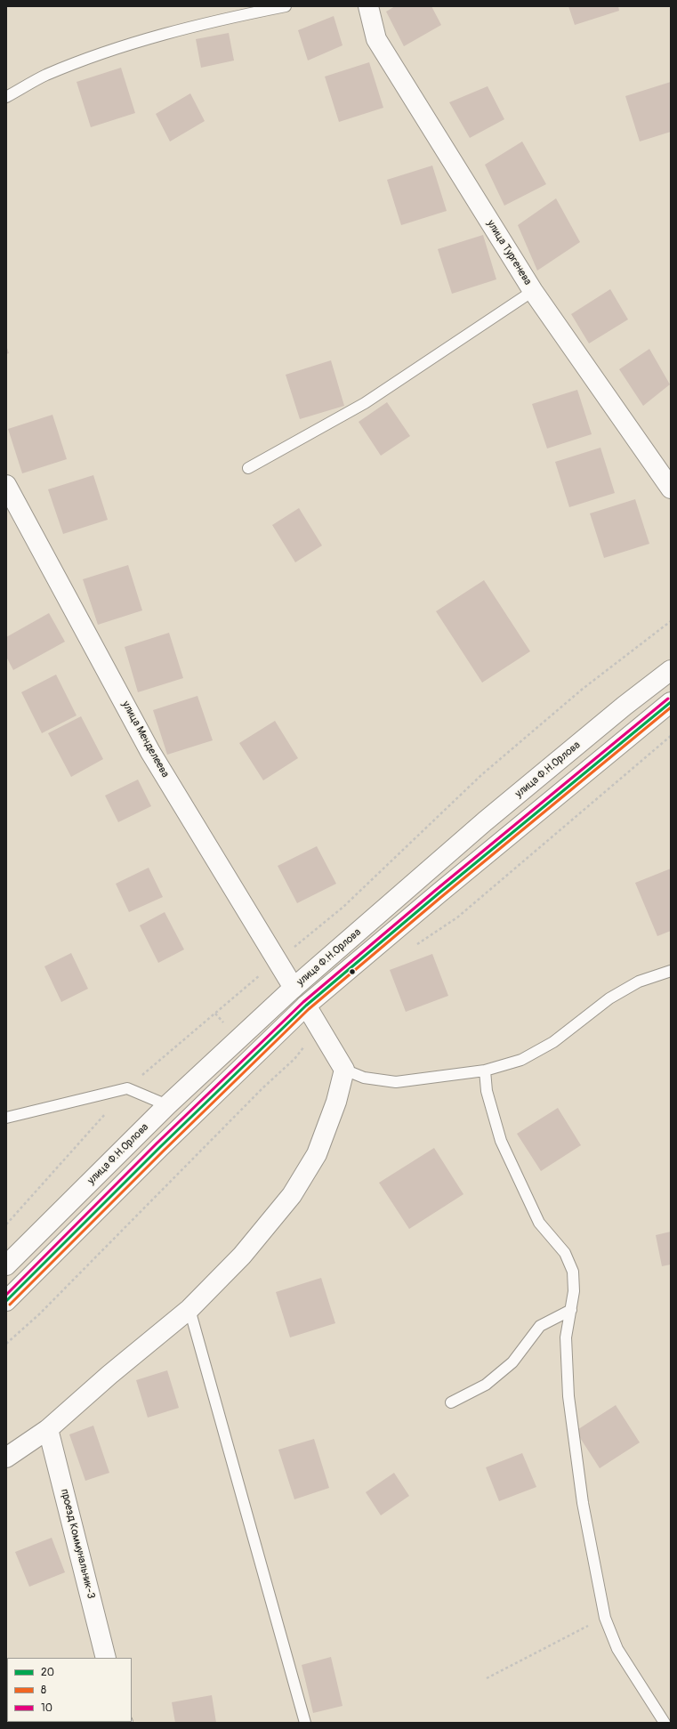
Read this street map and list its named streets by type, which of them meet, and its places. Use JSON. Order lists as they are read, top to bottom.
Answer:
{
  "streets": {
    "street": [
      "улица Тургенева",
      "улица Менделеева",
      "улица Ф.Н.Орлова",
      "проезд Коммунальник-3"
    ]
  },
  "crossings": [
    ["улица Менделеева", "улица Ф.Н.Орлова"]
  ],
  "lines": ["transit line 10", "transit line 20", "transit line 8"],
  "legend": ["20", "8", "10"]
}
